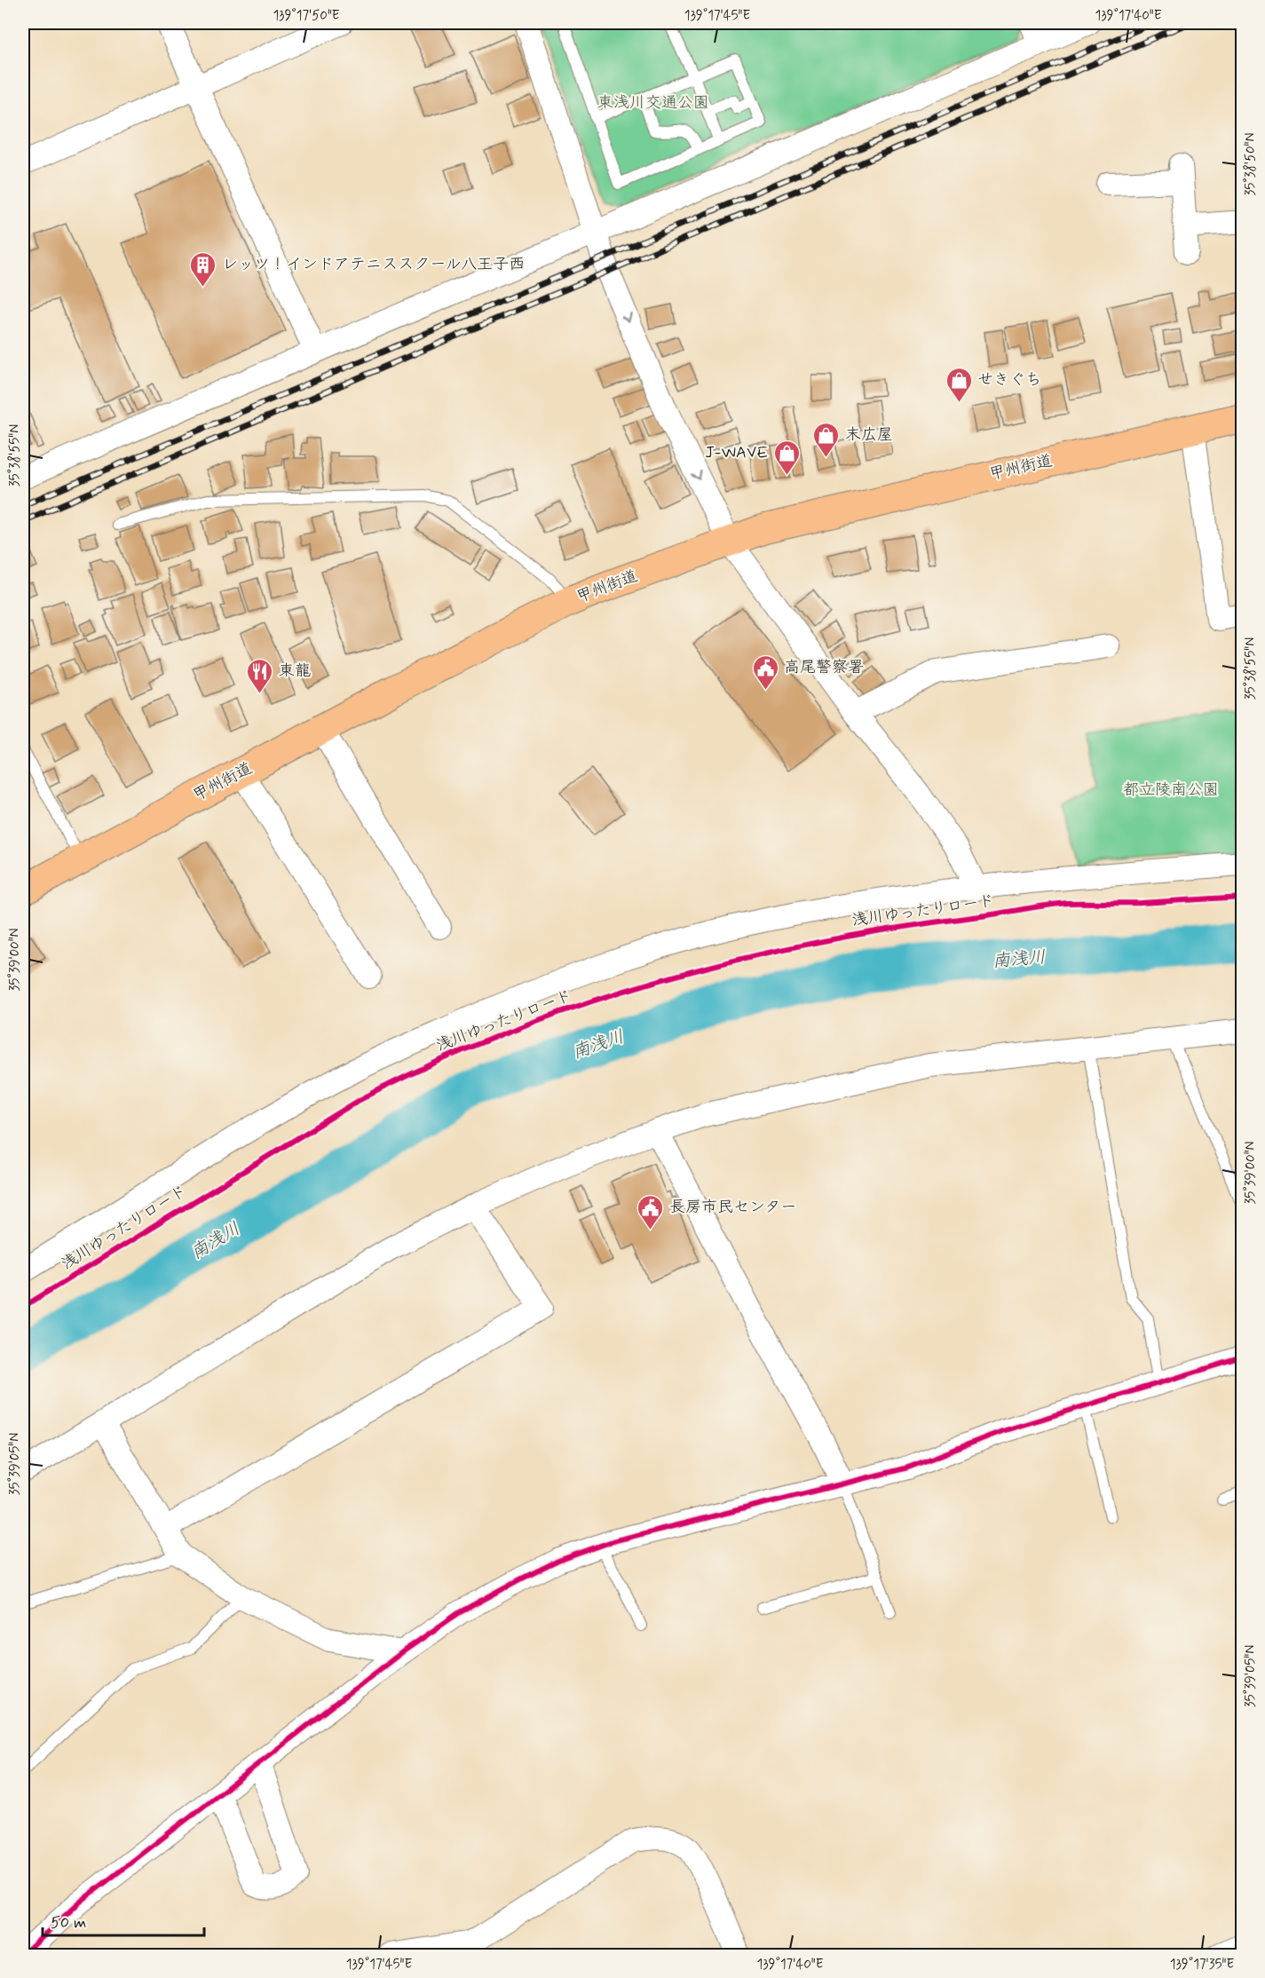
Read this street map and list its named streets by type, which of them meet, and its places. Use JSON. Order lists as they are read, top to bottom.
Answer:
{
  "streets": {
    "highway": ["甲州街道"],
    "cycle path": ["浅川ゆったりロード"]
  },
  "water": ["南浅川"],
  "parks": ["東浅川交通公園", "都立陵南公園"],
  "places": {
    "building": ["レッツ！インドアテニススクール八王子西"],
    "shop": ["せきぐち", "末広屋", "J-WAVE"],
    "public building": ["高尾警察署", "長房市民センター"],
    "restaurant": ["東龍"]
  },
  "scale_bar": "50 m",
  "coordinates": [
    "139°17'50\"E",
    "139°17'45\"E",
    "139°17'40\"E",
    "35°38'50\"N",
    "35°38'55\"N",
    "35°39'00\"N",
    "35°39'05\"N",
    "139°17'35\"E"
  ]
}
